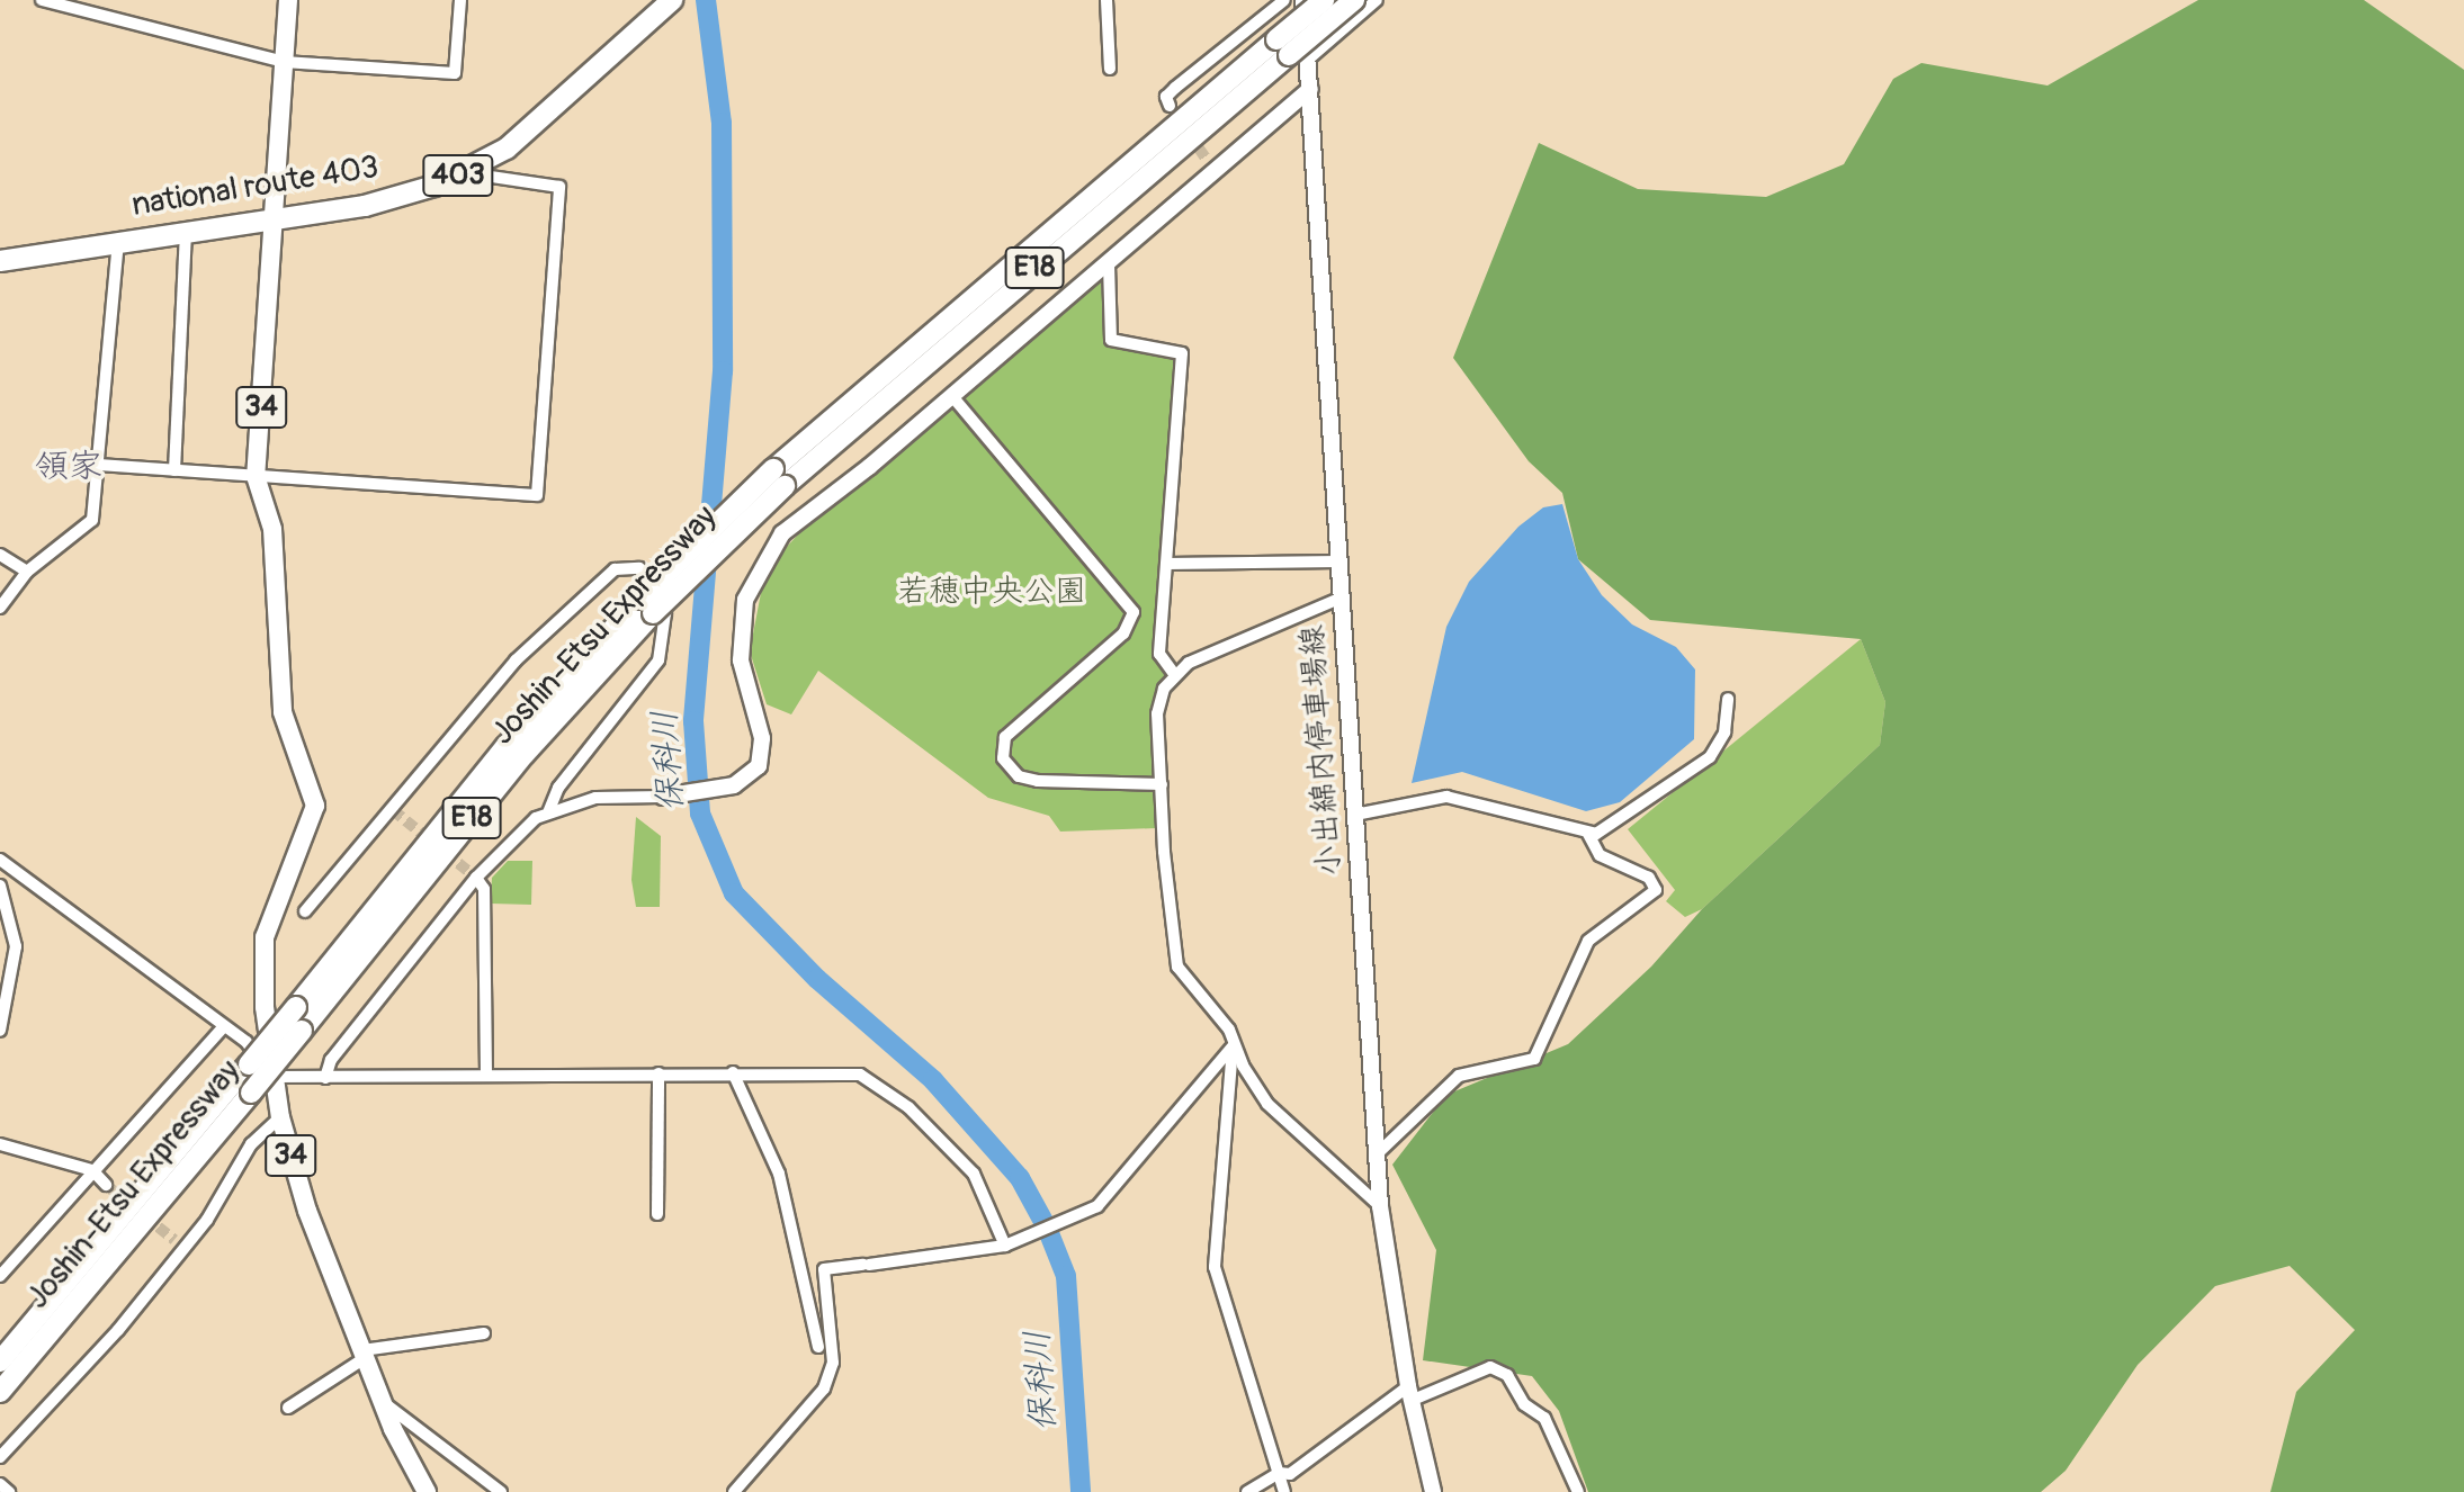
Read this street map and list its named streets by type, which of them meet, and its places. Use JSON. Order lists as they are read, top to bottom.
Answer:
{
  "streets": {
    "highway": [
      "403",
      "national route 403",
      "E18",
      "Joshin-Etsu Expressway"
    ],
    "main road": ["34", "小出綿内停車場線"]
  },
  "crossings": [
    ["national route 403", "34"],
    ["Joshin-Etsu Expressway", "小出綿内停車場線"]
  ],
  "districts": ["領家"],
  "water": ["保科川"],
  "parks": ["若穂中央公園"]
}
